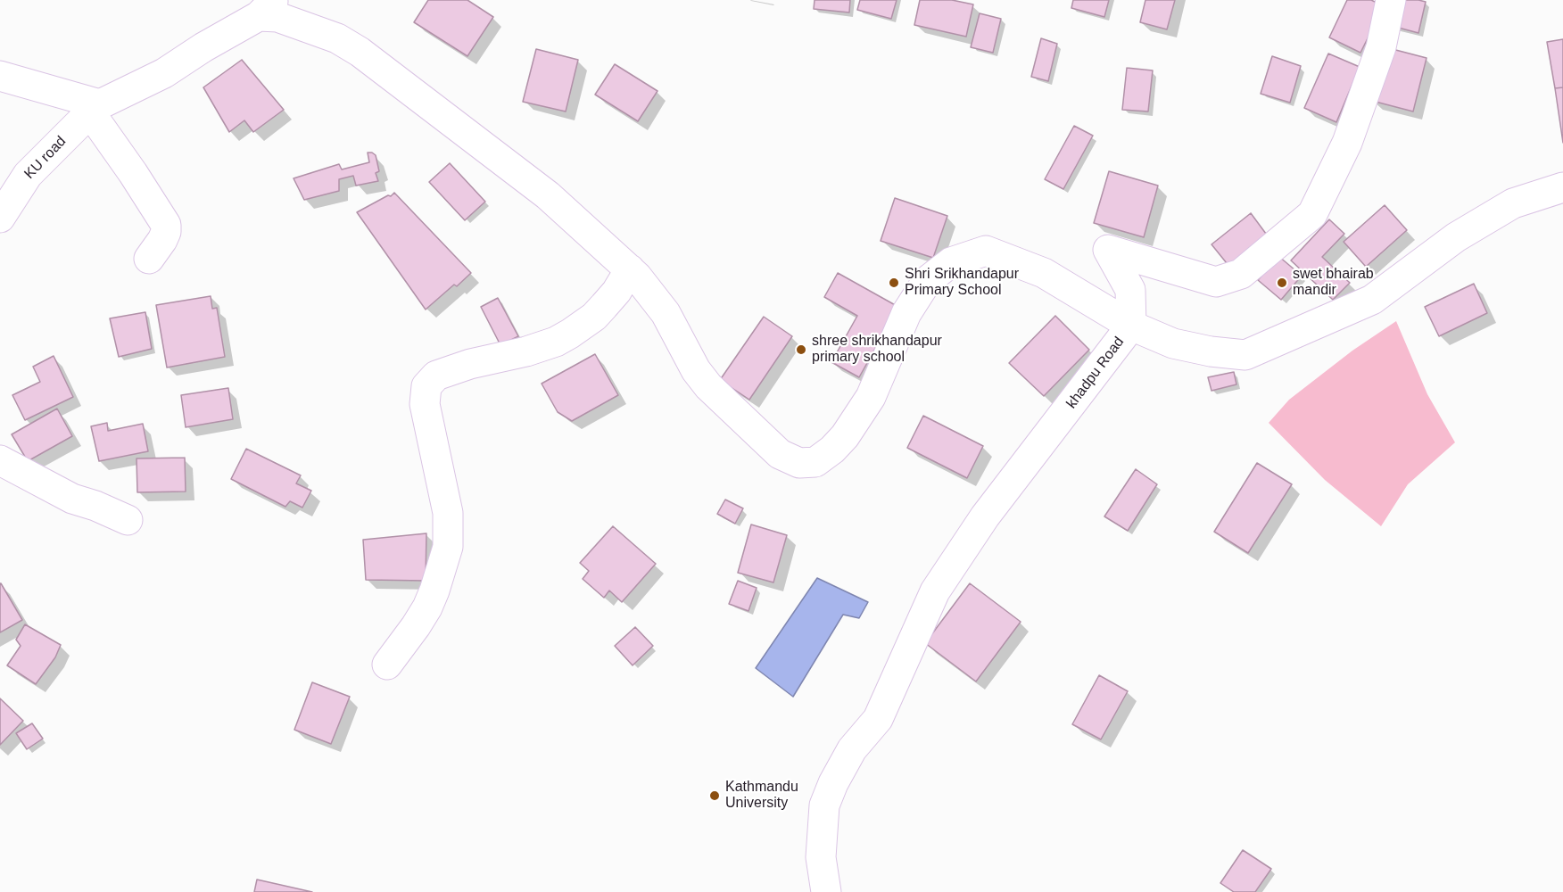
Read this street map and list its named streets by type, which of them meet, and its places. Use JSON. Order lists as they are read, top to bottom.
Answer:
{
  "streets": {
    "street": ["KU road", "khadpu Road"]
  },
  "places": [
    "Shri Srikhandapur Primary School",
    "swet bhairab mandir",
    "shree shrikhandapur primary school",
    "Kathmandu University"
  ]
}
